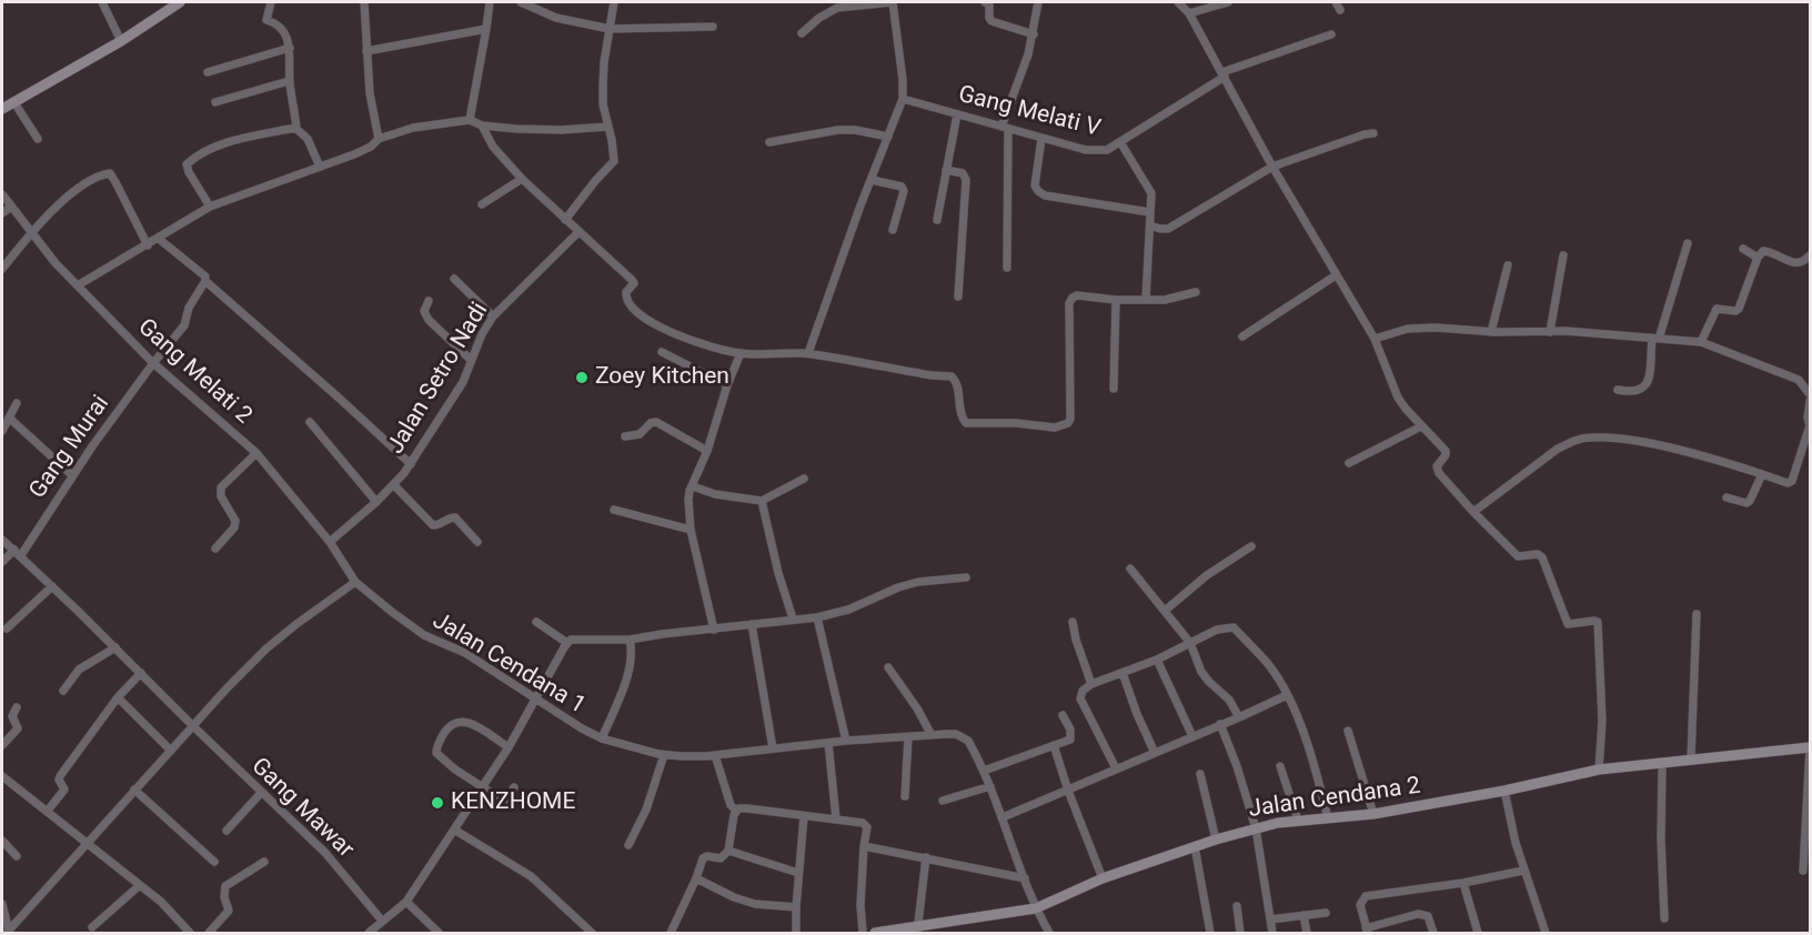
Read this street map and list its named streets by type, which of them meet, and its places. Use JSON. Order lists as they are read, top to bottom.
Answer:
{
  "streets": {
    "street": [
      "Gang Melati V",
      "Gang Melati 2",
      "Jalan Setro Nadi",
      "Gang Murai",
      "Jalan Cendana 1",
      "Jalan Cendana 2",
      "Gang Mawar"
    ]
  },
  "crossings": [
    ["Gang Melati 2", "Jalan Setro Nadi"],
    ["Gang Melati 2", "Gang Murai"],
    ["Gang Melati 2", "Jalan Cendana 1"],
    ["Gang Murai", "Gang Mawar"],
    ["Jalan Cendana 1", "Jalan Cendana 2"]
  ],
  "places": ["Zoey Kitchen", "KENZHOME"]
}
